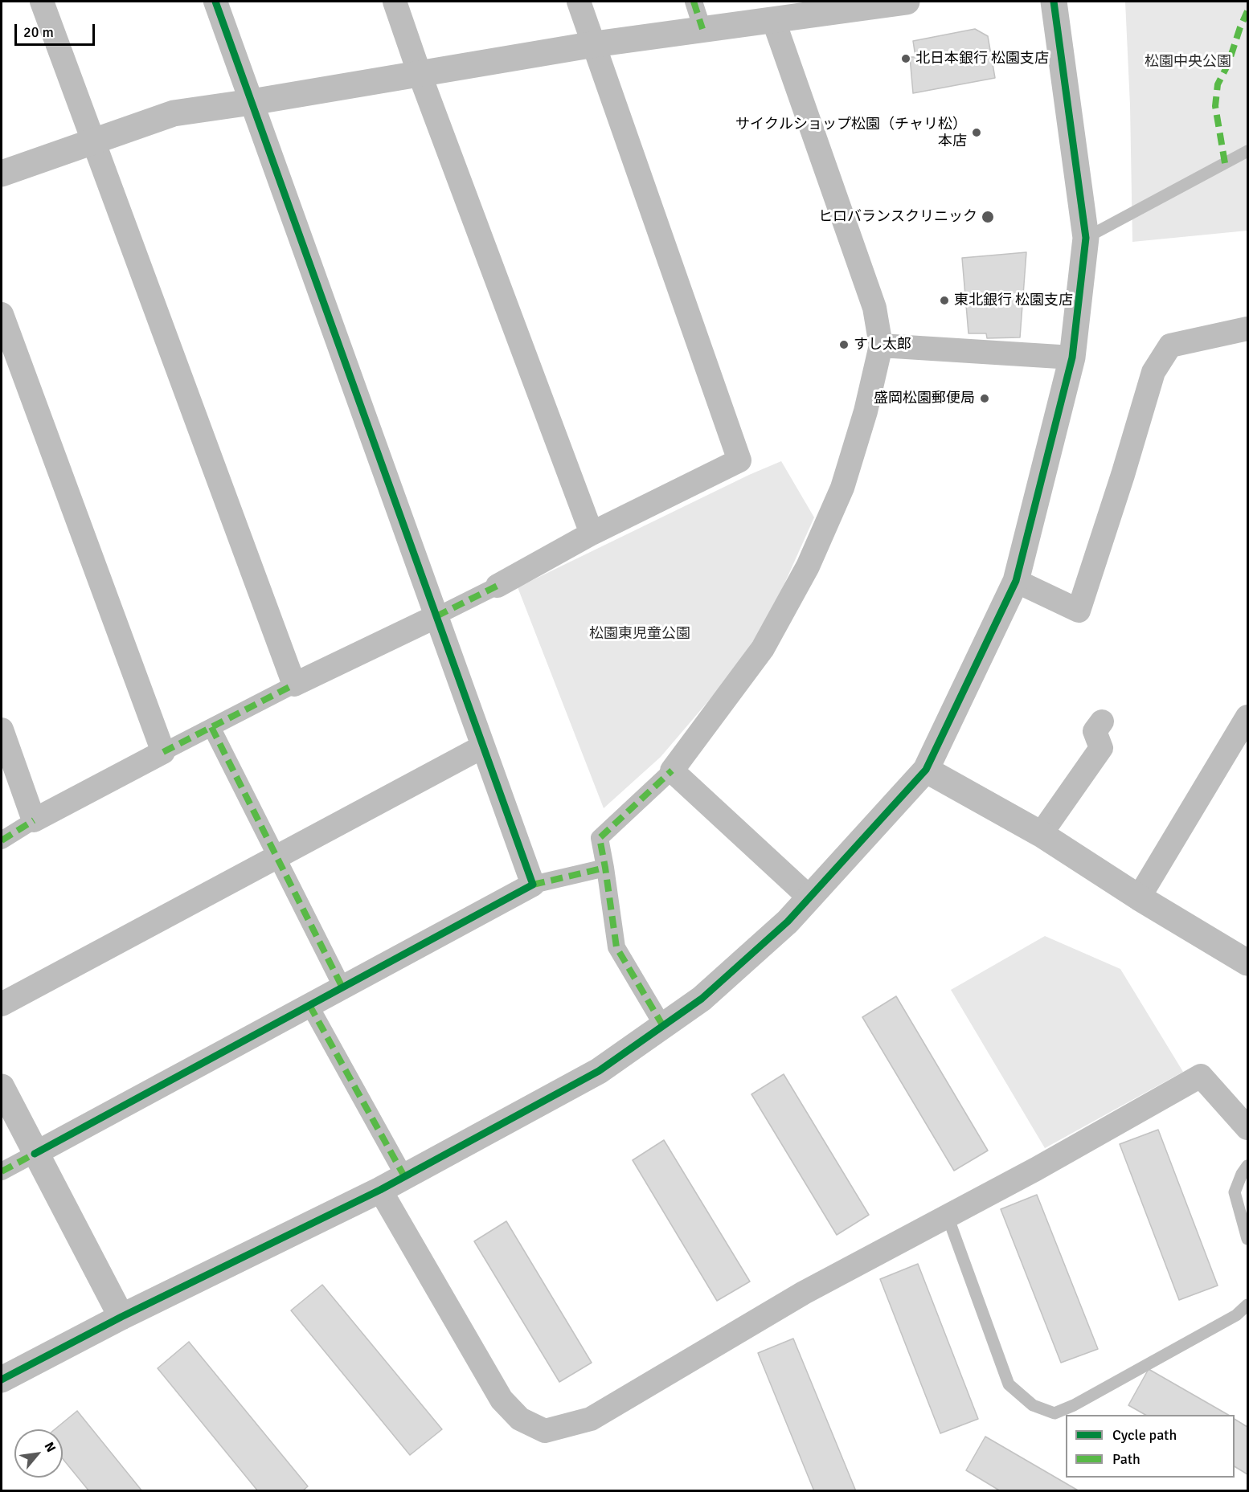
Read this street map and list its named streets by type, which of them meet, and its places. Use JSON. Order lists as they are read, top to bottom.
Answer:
{
  "parks": ["松園中央公園", "松園東児童公園"],
  "places": [
    "北日本銀行 松園支店",
    "サイクルショップ松園（チャリ松） 本店",
    "ヒロバランスクリニック",
    "東北銀行 松園支店",
    "すし太郎",
    "盛岡松園郵便局"
  ],
  "legend": ["Cycle path", "Path"],
  "scale_bar": "20 m",
  "north": "top right"
}
